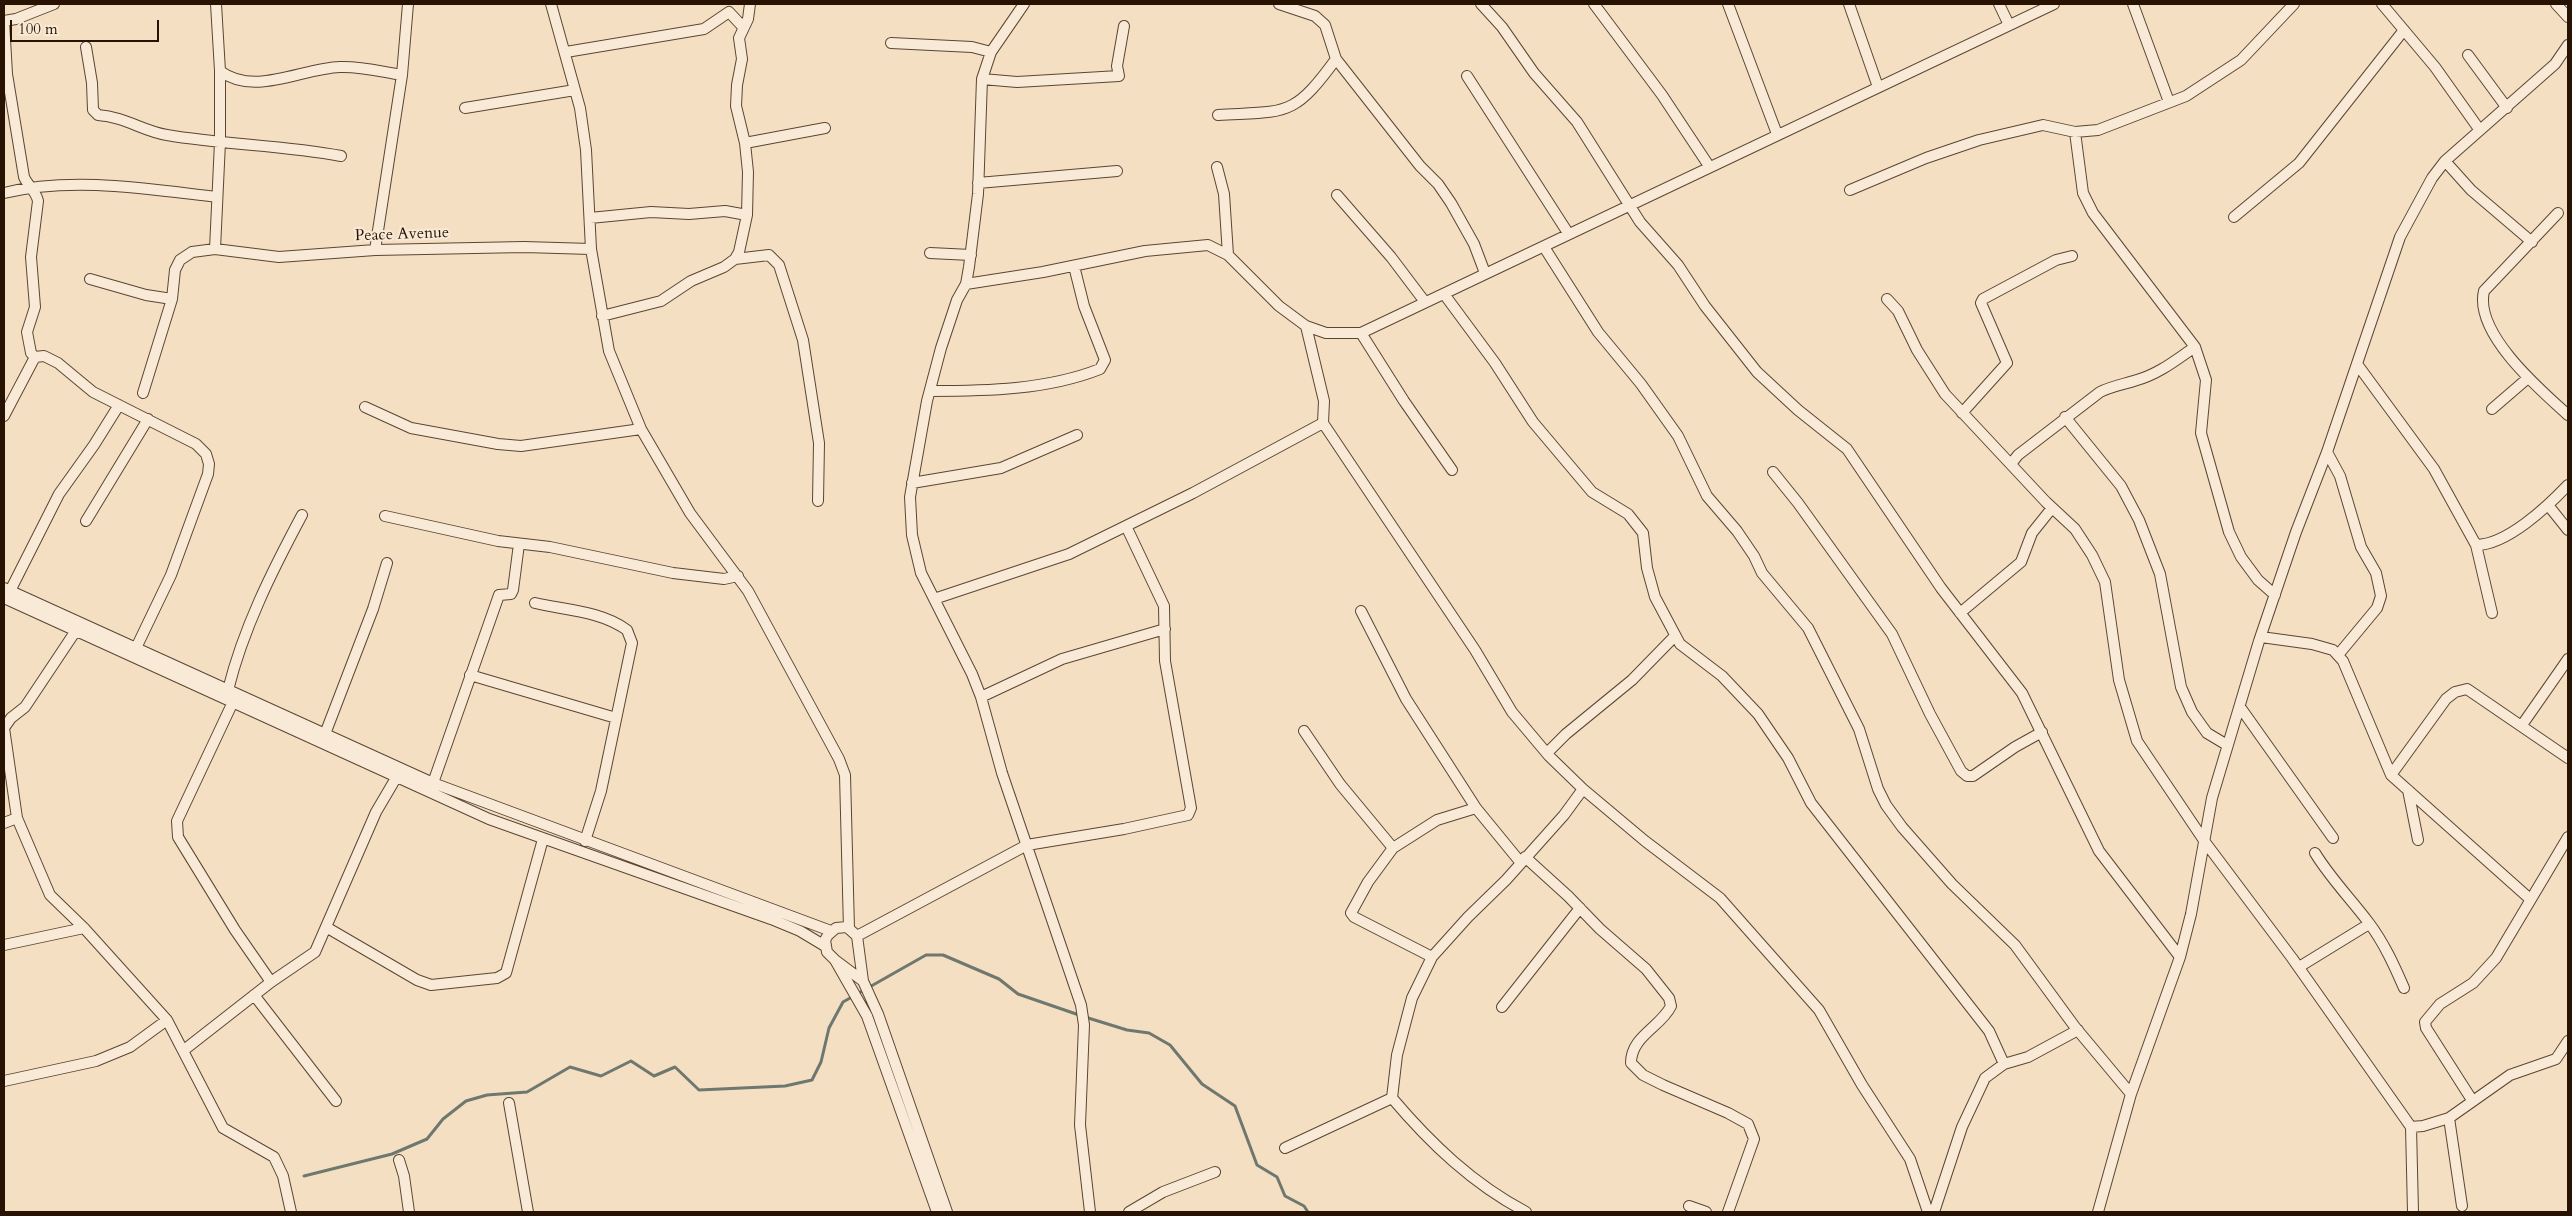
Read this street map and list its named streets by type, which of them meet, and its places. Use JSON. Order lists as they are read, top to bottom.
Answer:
{
  "streets": {
    "street": ["Peace Avenue"]
  },
  "scale_bar": "100 m"
}
